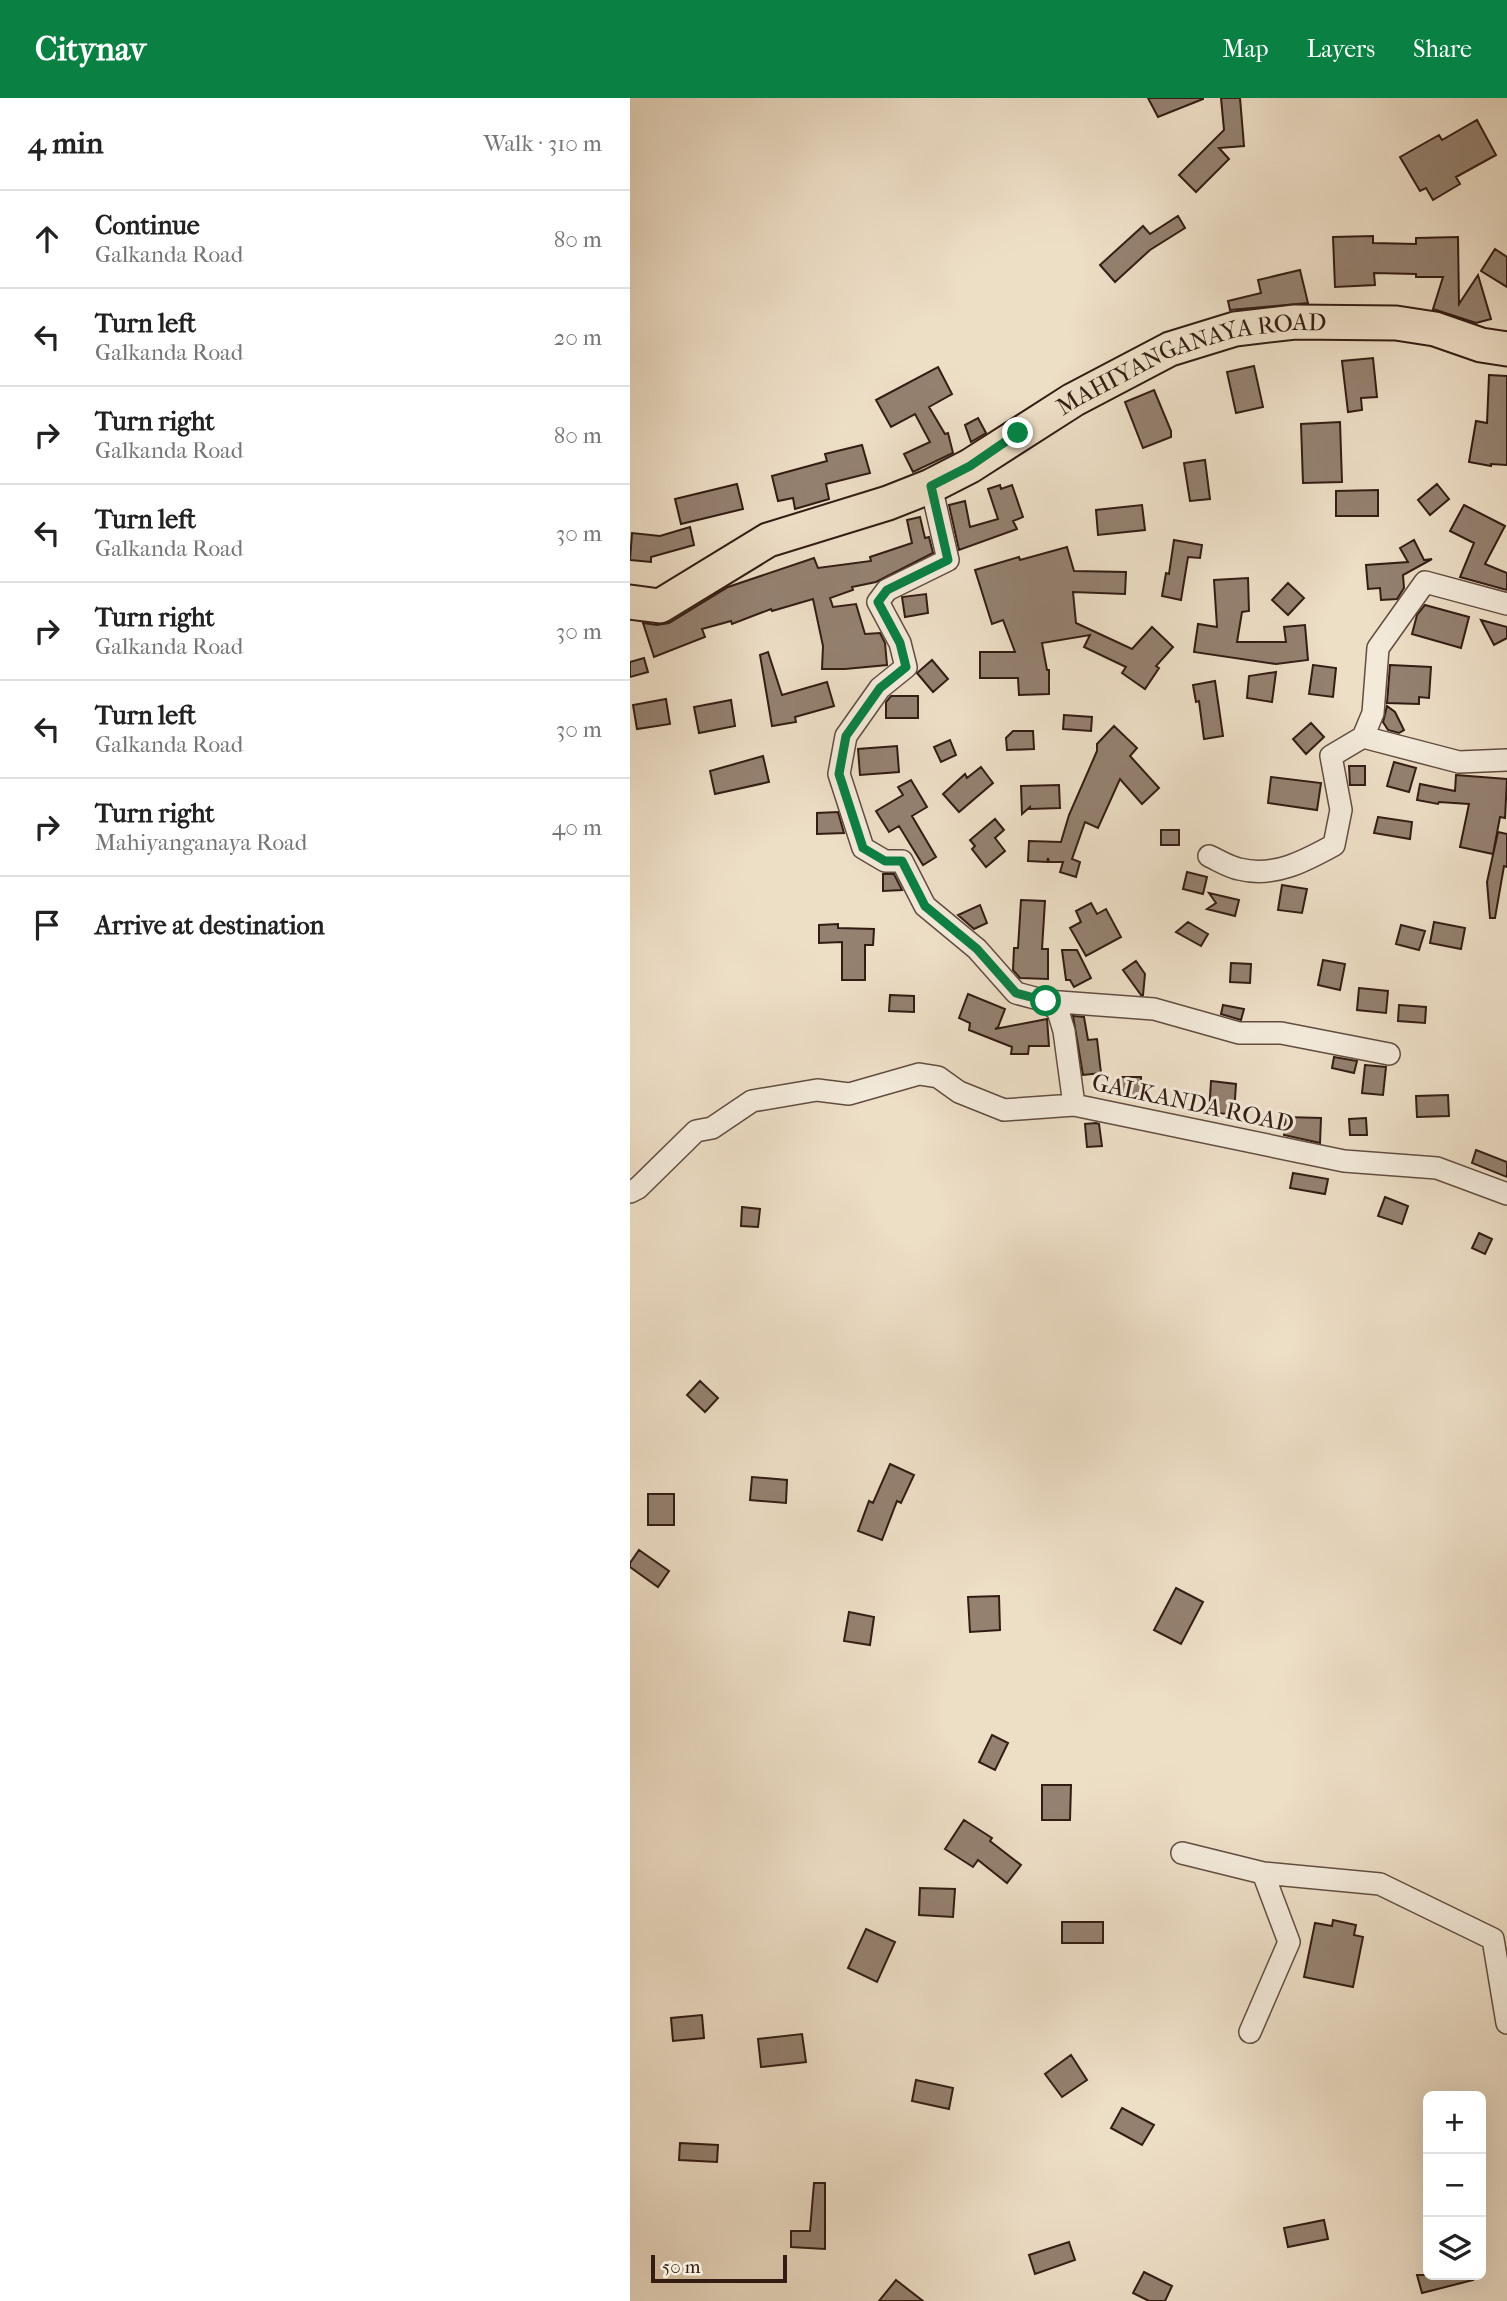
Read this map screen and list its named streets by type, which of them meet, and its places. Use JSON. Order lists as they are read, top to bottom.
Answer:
{
  "streets": {
    "main road": ["MAHIYANGANAYA ROAD"],
    "street": ["GALKANDA ROAD"]
  },
  "scale_bar": "50 m",
  "page": {
    "header": "Citynav",
    "nav": ["Map", "Layers", "Share"],
    "heading": ["4 min", "Walk · 310 m"],
    "list": [
      ["Continue", "Galkanda Road", "80 m"],
      ["Turn left", "Galkanda Road", "20 m"],
      ["Turn right", "Galkanda Road", "80 m"],
      ["Turn left", "Galkanda Road", "30 m"],
      ["Turn right", "Galkanda Road", "30 m"],
      ["Turn left", "Galkanda Road", "30 m"],
      ["Turn right", "Mahiyanganaya Road", "40 m"],
      "Arrive at destination"
    ],
    "map_buttons": ["+", "−"],
    "scale": "50 m"
  }
}
